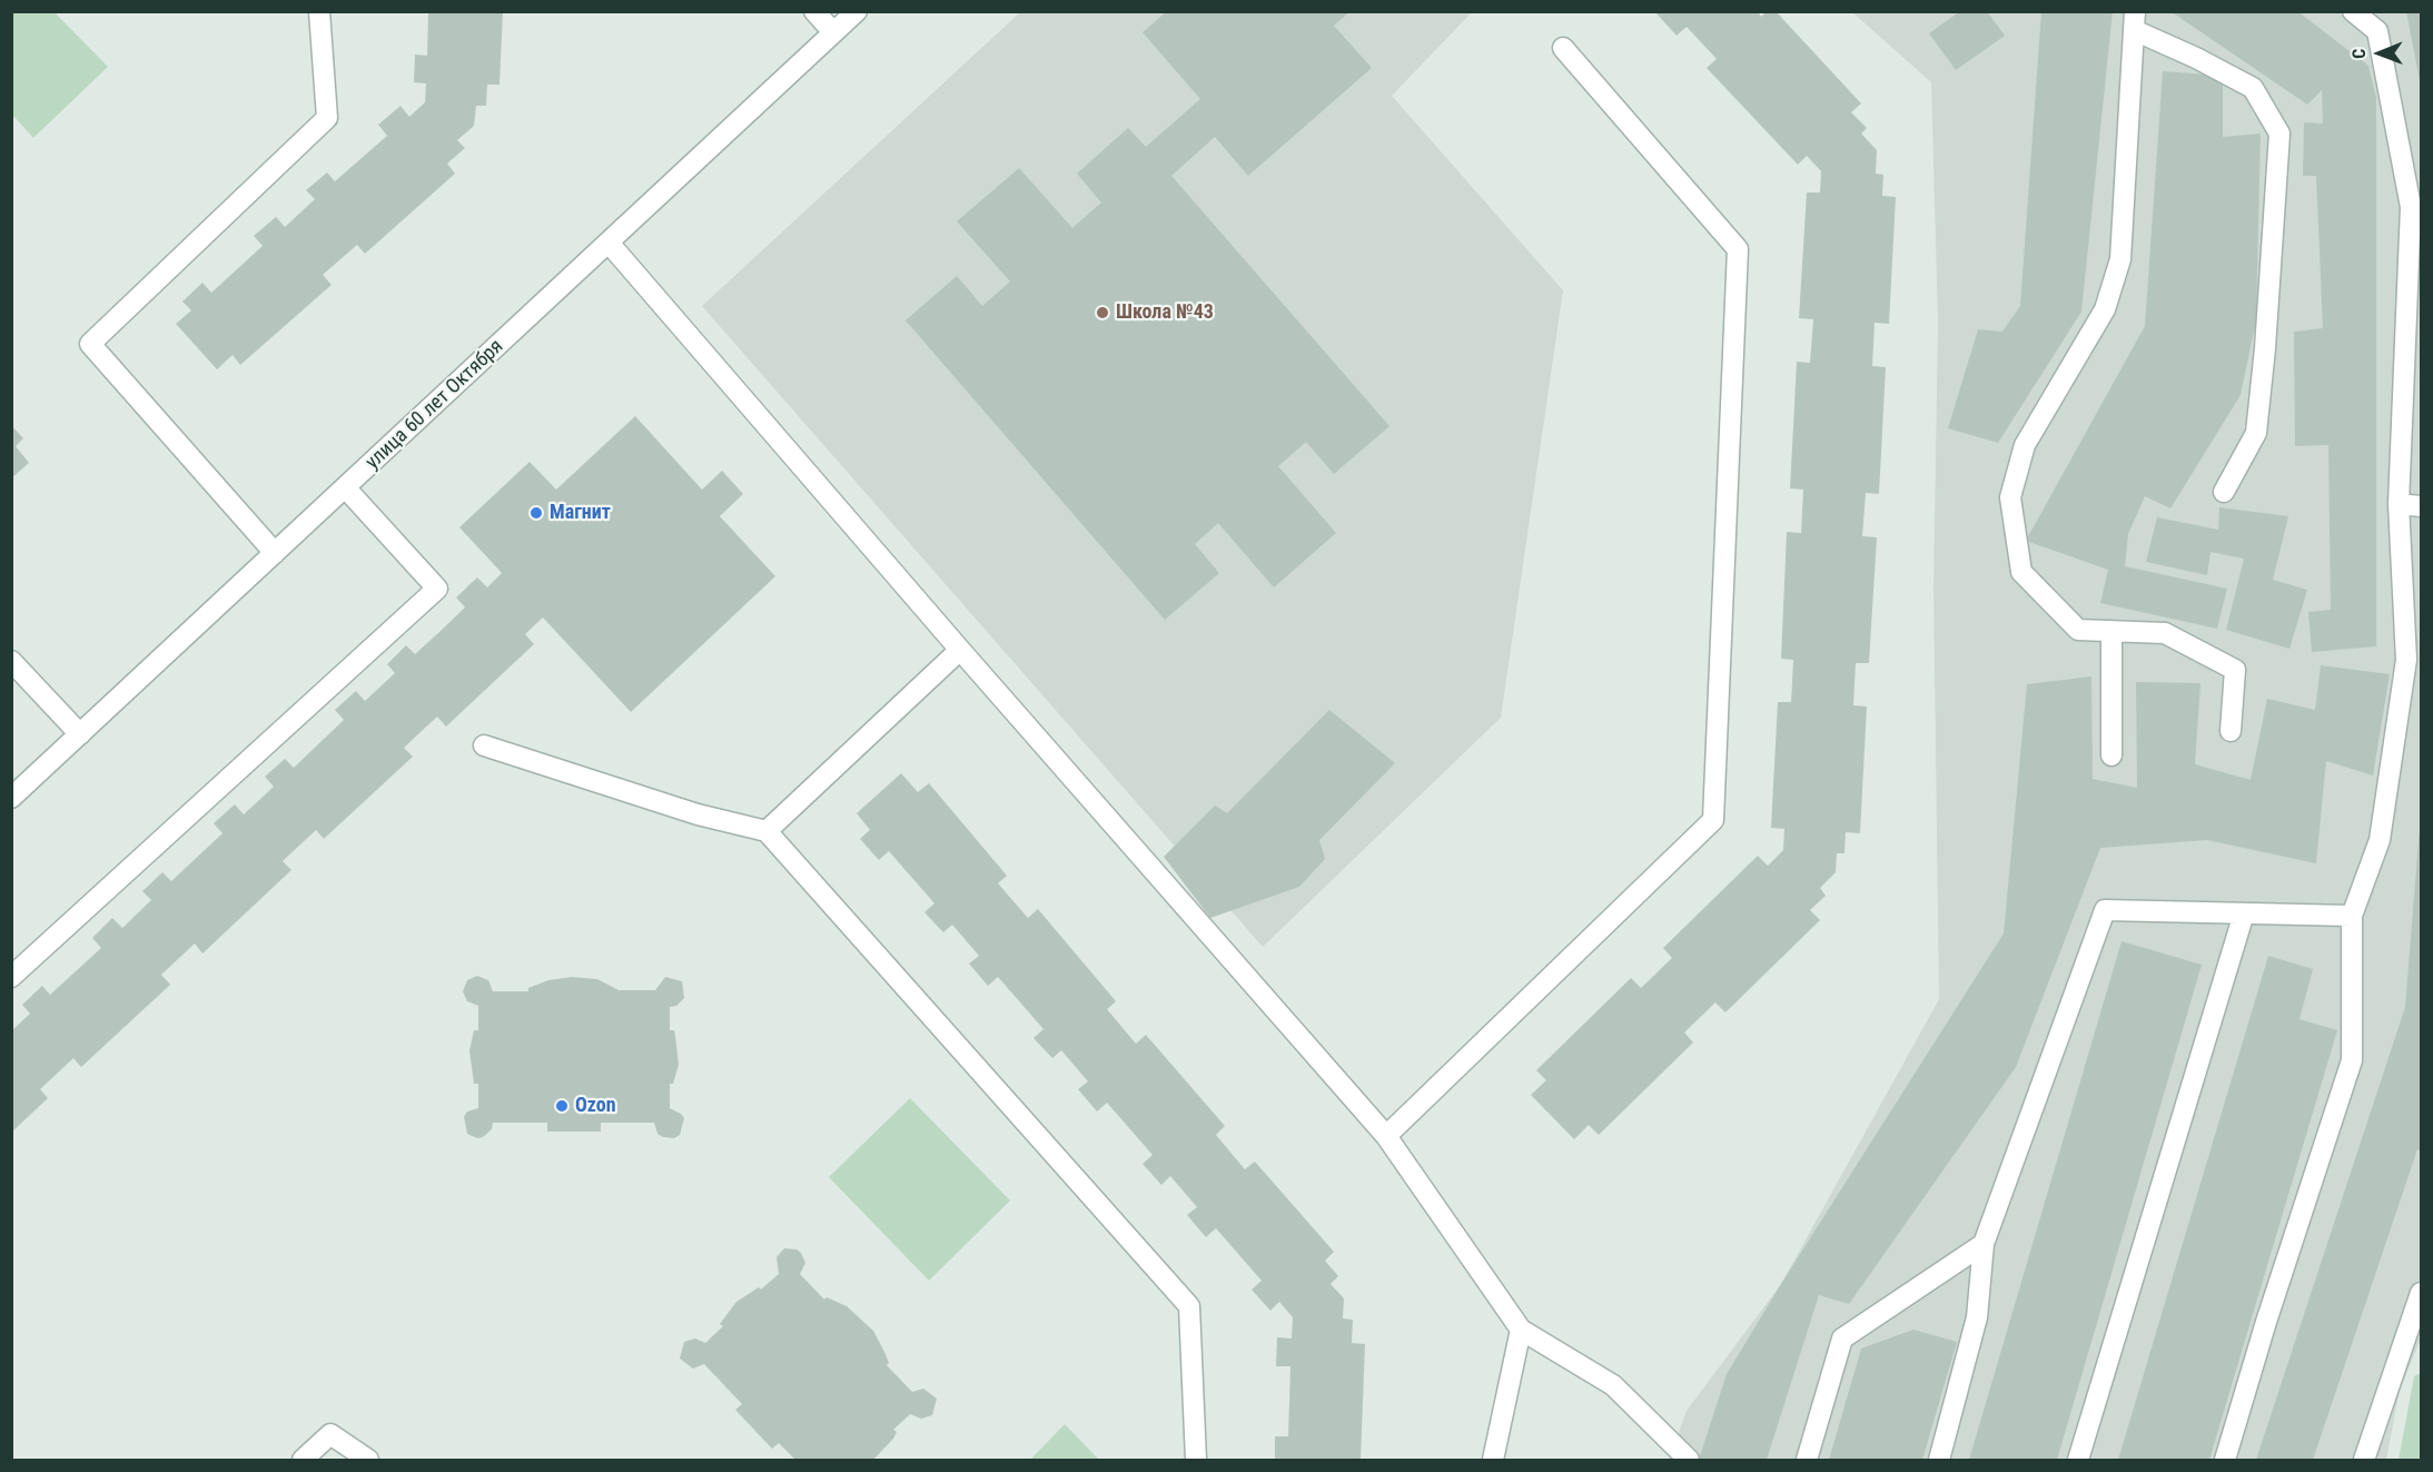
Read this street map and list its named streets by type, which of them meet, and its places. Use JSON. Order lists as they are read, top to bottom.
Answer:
{
  "streets": {
    "street": ["улица 60 лет Октября"]
  },
  "places": ["Школа №43", "Магнит", "Ozon"],
  "north": "left"
}
